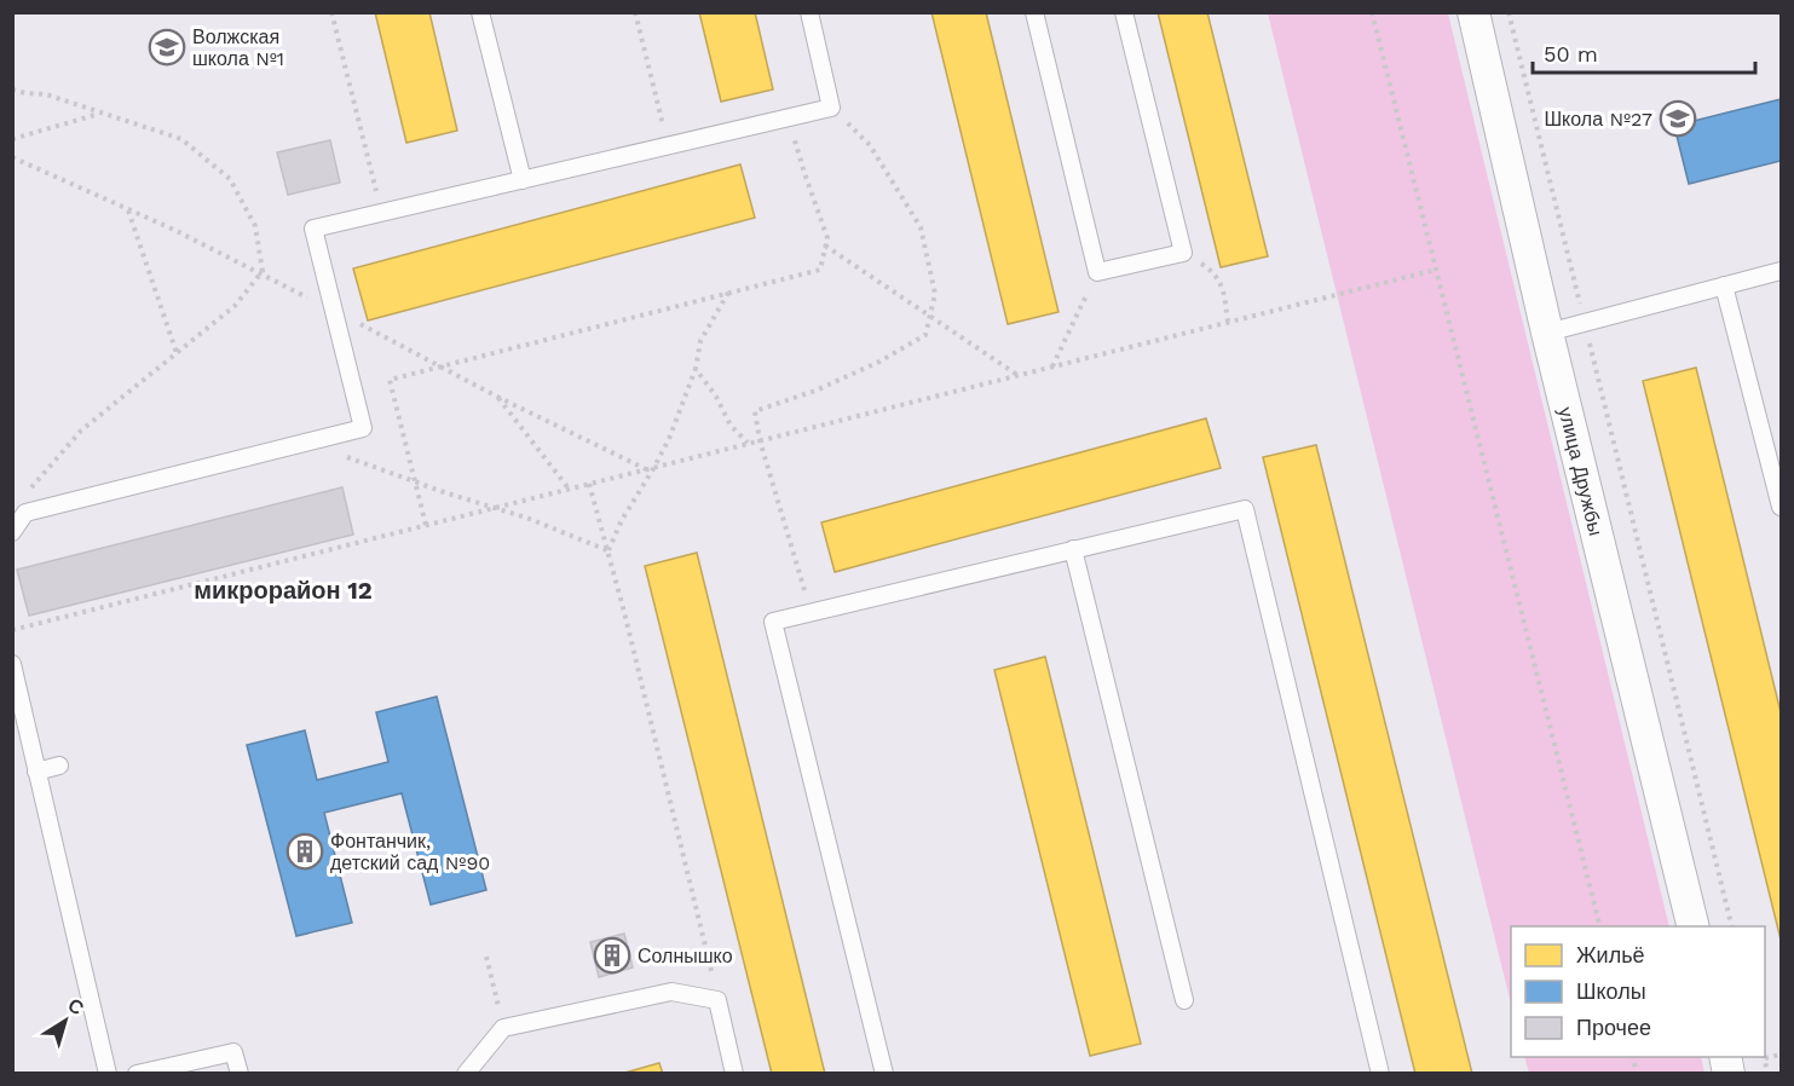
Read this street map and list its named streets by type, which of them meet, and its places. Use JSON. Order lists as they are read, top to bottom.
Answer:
{
  "streets": {
    "street": ["улица Дружбы"]
  },
  "districts": ["микрорайон 12"],
  "places": {
    "school or university": ["Волжская школа №1", "Школа №27"],
    "building": ["Фонтанчик, детский сад №90", "Солнышко"]
  },
  "legend": ["Жильё", "Школы", "Прочее"],
  "scale_bar": "50 m",
  "north": "top right"
}
